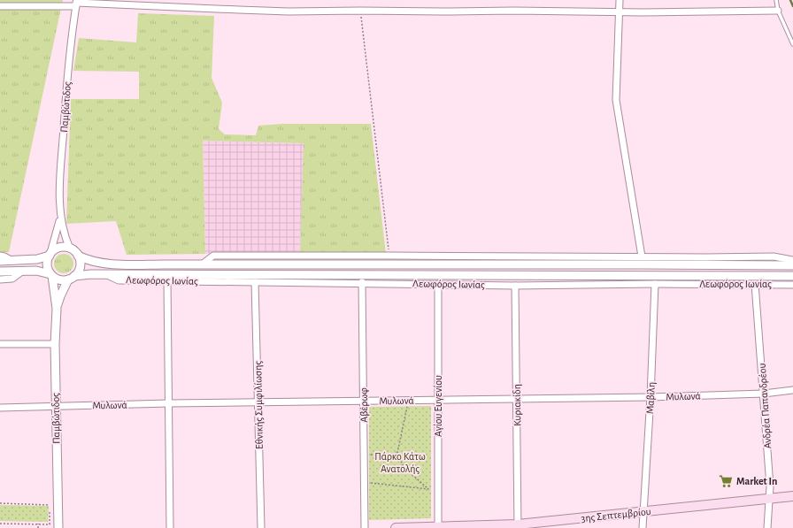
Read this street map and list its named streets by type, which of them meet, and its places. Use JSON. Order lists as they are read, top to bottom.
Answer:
{
  "streets": {
    "main road": ["3ης Σεπτεμβρίου"],
    "street": [
      "Παμβώτιδος",
      "Λεωφόρος Ιωνίας",
      "Μυλωνά",
      "Μαβίλη",
      "Εθνικής Συμφιλίωσης",
      "Αβέρωφ",
      "Κυριακίδη",
      "Αγίου Ευγενίου",
      "Ανδρέα Παπανδρέου"
    ]
  },
  "crossings": [
    ["Παμβώτιδος", "Λεωφόρος Ιωνίας"],
    ["Παμβώτιδος", "Μυλωνά"],
    ["Λεωφόρος Ιωνίας", "Μαβίλη"],
    ["Λεωφόρος Ιωνίας", "Εθνικής Συμφιλίωσης"],
    ["Λεωφόρος Ιωνίας", "Αβέρωφ"],
    ["Λεωφόρος Ιωνίας", "Κυριακίδη"],
    ["Λεωφόρος Ιωνίας", "Αγίου Ευγενίου"],
    ["Λεωφόρος Ιωνίας", "Ανδρέα Παπανδρέου"],
    ["Μυλωνά", "Μαβίλη"],
    ["Μυλωνά", "Εθνικής Συμφιλίωσης"],
    ["Μυλωνά", "Αβέρωφ"],
    ["Μυλωνά", "Κυριακίδη"],
    ["Μυλωνά", "Αγίου Ευγενίου"],
    ["Μυλωνά", "Ανδρέα Παπανδρέου"],
    ["Μαβίλη", "3ης Σεπτεμβρίου"],
    ["Κυριακίδη", "3ης Σεπτεμβρίου"],
    ["Αγίου Ευγενίου", "3ης Σεπτεμβρίου"],
    ["Ανδρέα Παπανδρέου", "3ης Σεπτεμβρίου"]
  ],
  "parks": ["Πάρκο Κάτω Ανατολής"],
  "places": {
    "supermarket": ["Market In"]
  }
}
